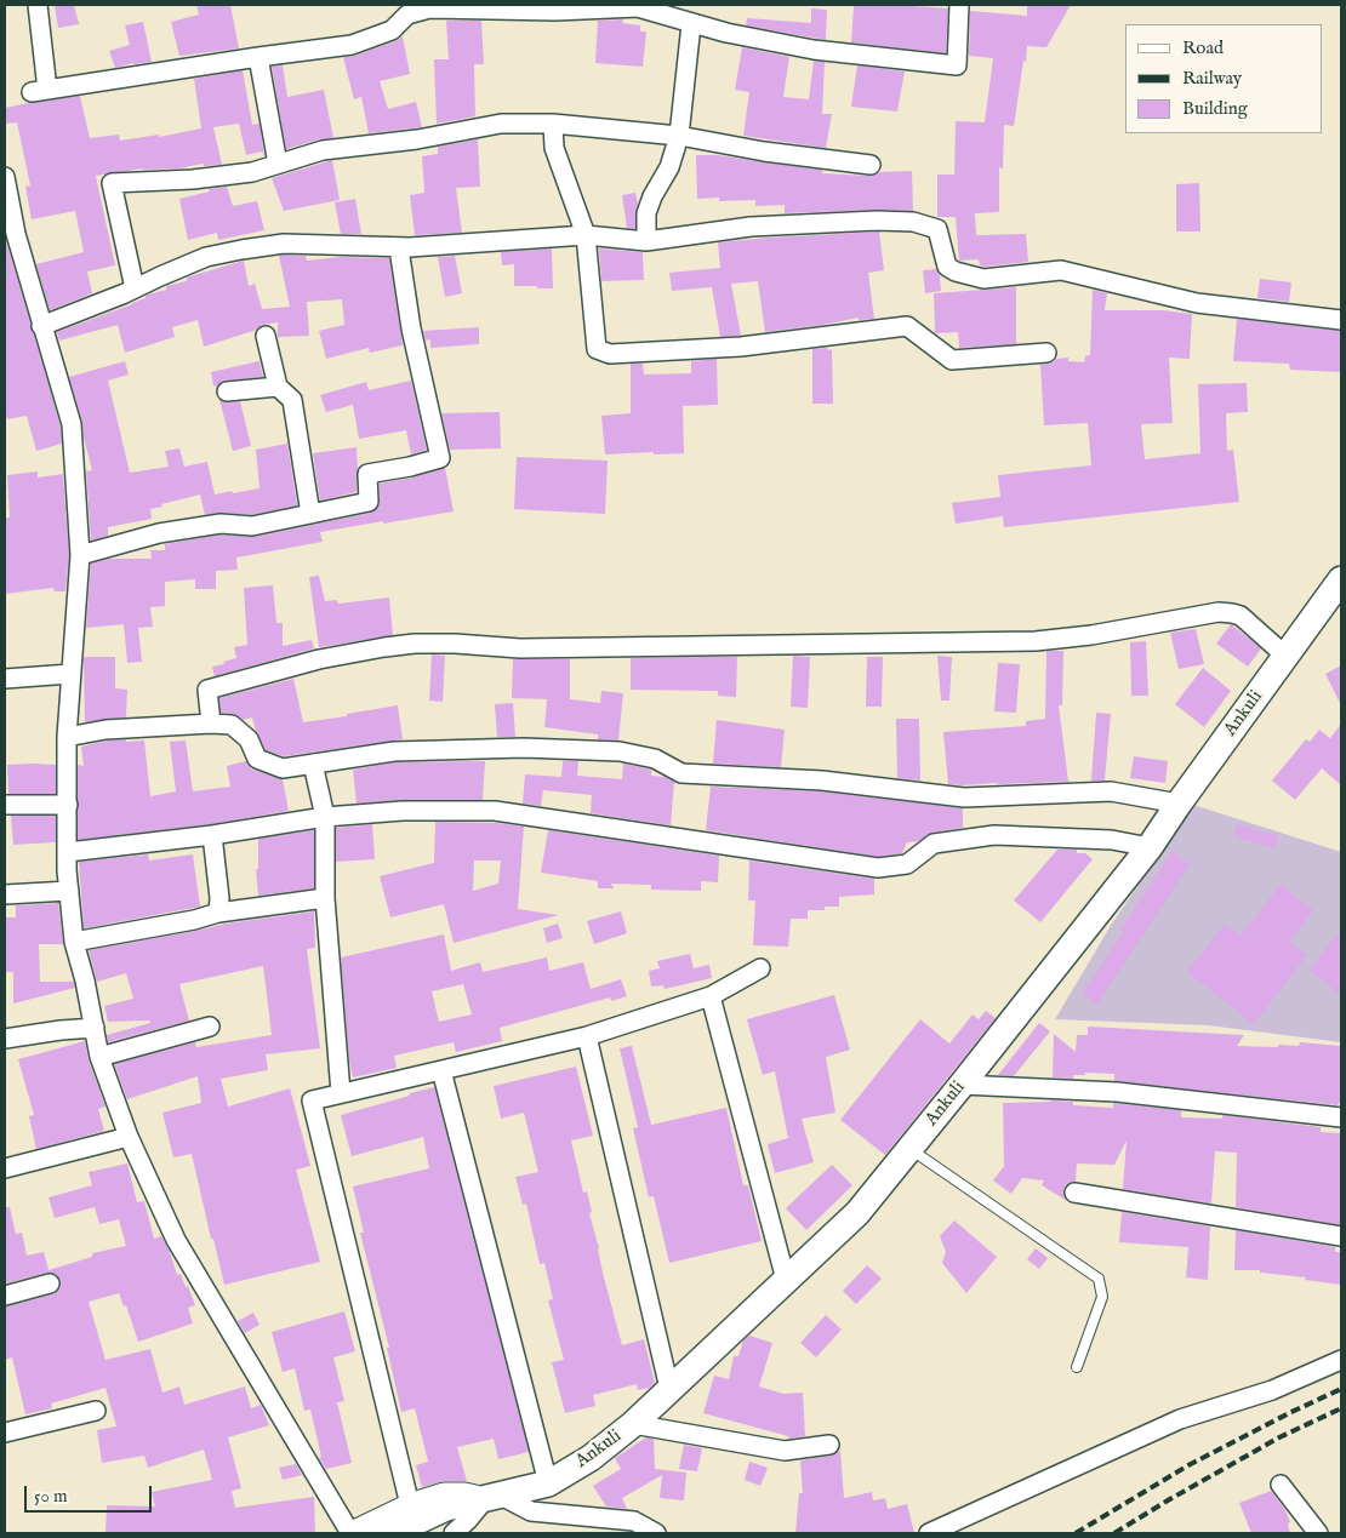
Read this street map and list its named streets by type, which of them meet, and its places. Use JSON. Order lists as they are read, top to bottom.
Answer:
{
  "streets": {
    "main road": ["Ankuli"]
  },
  "legend": ["Road", "Railway", "Building"],
  "scale_bar": "50 m"
}
